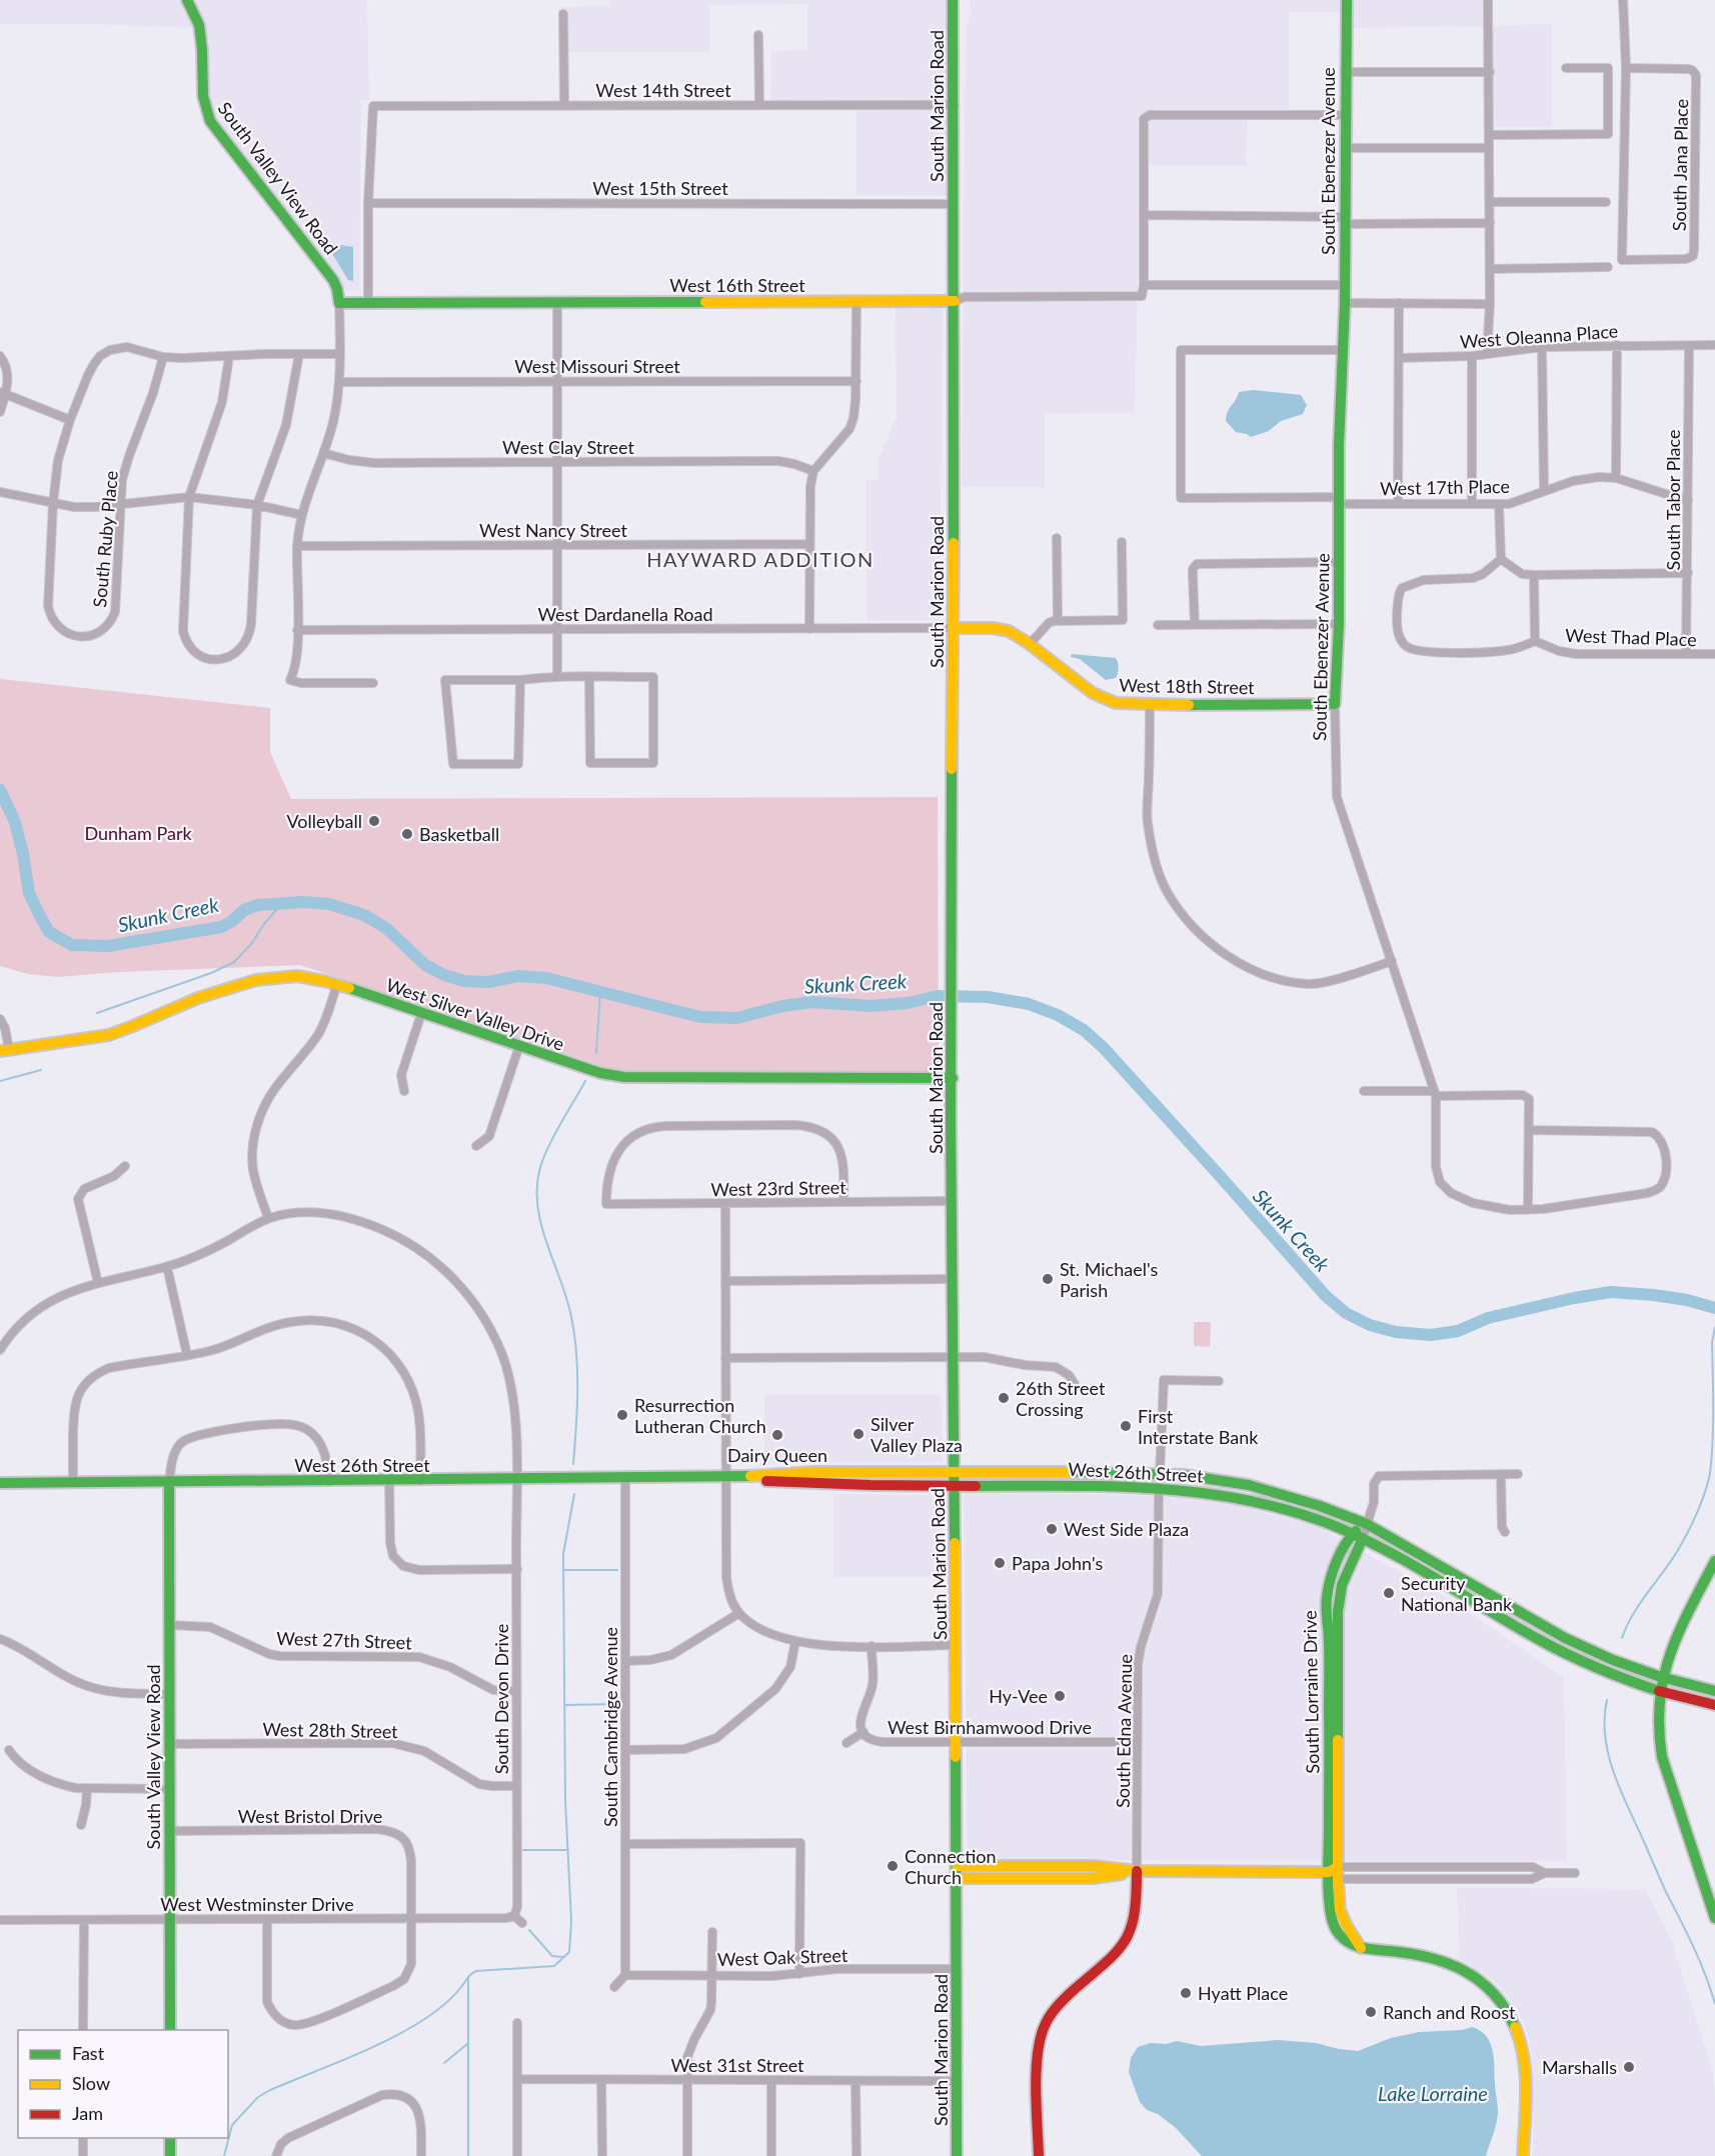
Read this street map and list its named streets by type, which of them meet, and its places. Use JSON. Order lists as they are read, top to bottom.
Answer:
{
  "streets": {
    "main road": [
      "South Marion Road",
      "South Ebenezer Avenue",
      "South Valley View Road",
      "West 16th Street",
      "West 18th Street",
      "West Silver Valley Drive",
      "West 26th Street",
      "South Lorraine Drive"
    ],
    "street": [
      "West 14th Street",
      "South Jana Place",
      "West 15th Street",
      "West Oleanna Place",
      "West Missouri Street",
      "West Clay Street",
      "West 17th Place",
      "South Tabor Place",
      "West Nancy Street",
      "South Ruby Place",
      "West Dardanella Road",
      "West Thad Place",
      "West 23rd Street",
      "West 27th Street",
      "South Devon Drive",
      "South Cambridge Avenue",
      "West Birnhamwood Drive",
      "West 28th Street",
      "South Edna Avenue",
      "West Bristol Drive",
      "West Westminster Drive",
      "West Oak Street",
      "West 31st Street"
    ]
  },
  "crossings": [
    ["West 14th Street", "South Marion Road"],
    ["West 14th Street", "West 15th Street"],
    ["South Marion Road", "West 15th Street"],
    ["South Marion Road", "West 16th Street"],
    ["South Marion Road", "West Dardanella Road"],
    ["South Marion Road", "West 18th Street"],
    ["South Marion Road", "West Silver Valley Drive"],
    ["South Marion Road", "West 23rd Street"],
    ["South Marion Road", "West 26th Street"],
    ["South Marion Road", "West Birnhamwood Drive"],
    ["South Marion Road", "West Oak Street"],
    ["South Marion Road", "West 31st Street"],
    ["South Ebenezer Avenue", "West 17th Place"],
    ["South Ebenezer Avenue", "West 18th Street"],
    ["South Valley View Road", "West 16th Street"],
    ["South Valley View Road", "West 26th Street"],
    ["South Valley View Road", "West 27th Street"],
    ["South Valley View Road", "West 28th Street"],
    ["South Valley View Road", "West Bristol Drive"],
    ["South Valley View Road", "West Westminster Drive"],
    ["West Oleanna Place", "South Tabor Place"],
    ["West 17th Place", "South Tabor Place"],
    ["South Tabor Place", "West Thad Place"],
    ["West Dardanella Road", "West 18th Street"],
    ["West 26th Street", "South Lorraine Drive"],
    ["West 26th Street", "South Devon Drive"],
    ["West 26th Street", "South Cambridge Avenue"],
    ["West 26th Street", "South Edna Avenue"],
    ["West 27th Street", "South Devon Drive"],
    ["South Devon Drive", "West 28th Street"],
    ["South Devon Drive", "West Westminster Drive"],
    ["South Cambridge Avenue", "West Oak Street"],
    ["West Birnhamwood Drive", "South Edna Avenue"],
    ["West Bristol Drive", "West Westminster Drive"]
  ],
  "districts": ["HAYWARD ADDITION"],
  "water": ["Skunk Creek", "Lake Lorraine"],
  "parks": ["Dunham Park"],
  "places": [
    "Volleyball",
    "Basketball",
    "St. Michael's Parish",
    "26th Street Crossing",
    "Resurrection Lutheran Church",
    "First Interstate Bank",
    "Silver Valley Plaza",
    "Dairy Queen",
    "West Side Plaza",
    "Papa John's",
    "Security National Bank",
    "Hy-Vee",
    "Connection Church",
    "Hyatt Place",
    "Ranch and Roost",
    "Marshalls"
  ],
  "legend": ["Fast", "Slow", "Jam"]
}
